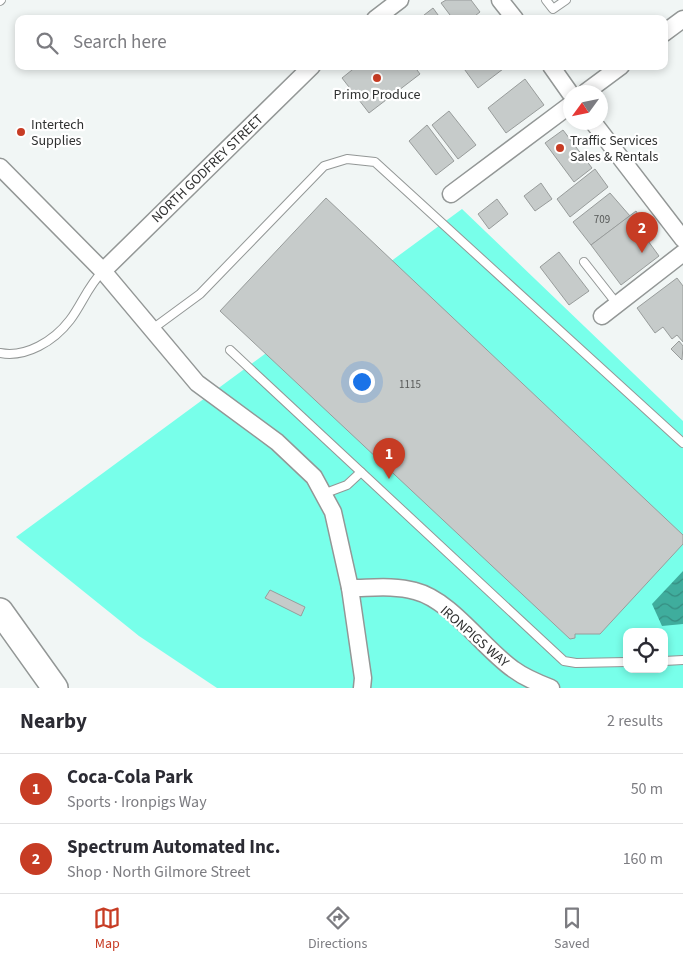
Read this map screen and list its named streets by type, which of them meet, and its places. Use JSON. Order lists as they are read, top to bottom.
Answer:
{
  "streets": {
    "street": ["NORTH GODFREY STREET", "IRONPIGS WAY"]
  },
  "places": ["Primo Produce", "Intertech Supplies", "Traffic Services Sales & Rentals"],
  "house_numbers": ["709", "1115"],
  "north": "bottom left",
  "page": {
    "search": "Search here",
    "pins": ["2", "1"],
    "heading": ["Nearby", "2 results"],
    "list": [
      {
        "mark": "1",
        "name": "Coca-Cola Park",
        "note": "Sports · Ironpigs Way",
        "value": "50 m"
      },
      {
        "mark": "2",
        "name": "Spectrum Automated Inc.",
        "note": "Shop · North Gilmore Street",
        "value": "160 m"
      }
    ],
    "nav": ["Map", "Directions", "Saved"]
  }
}
